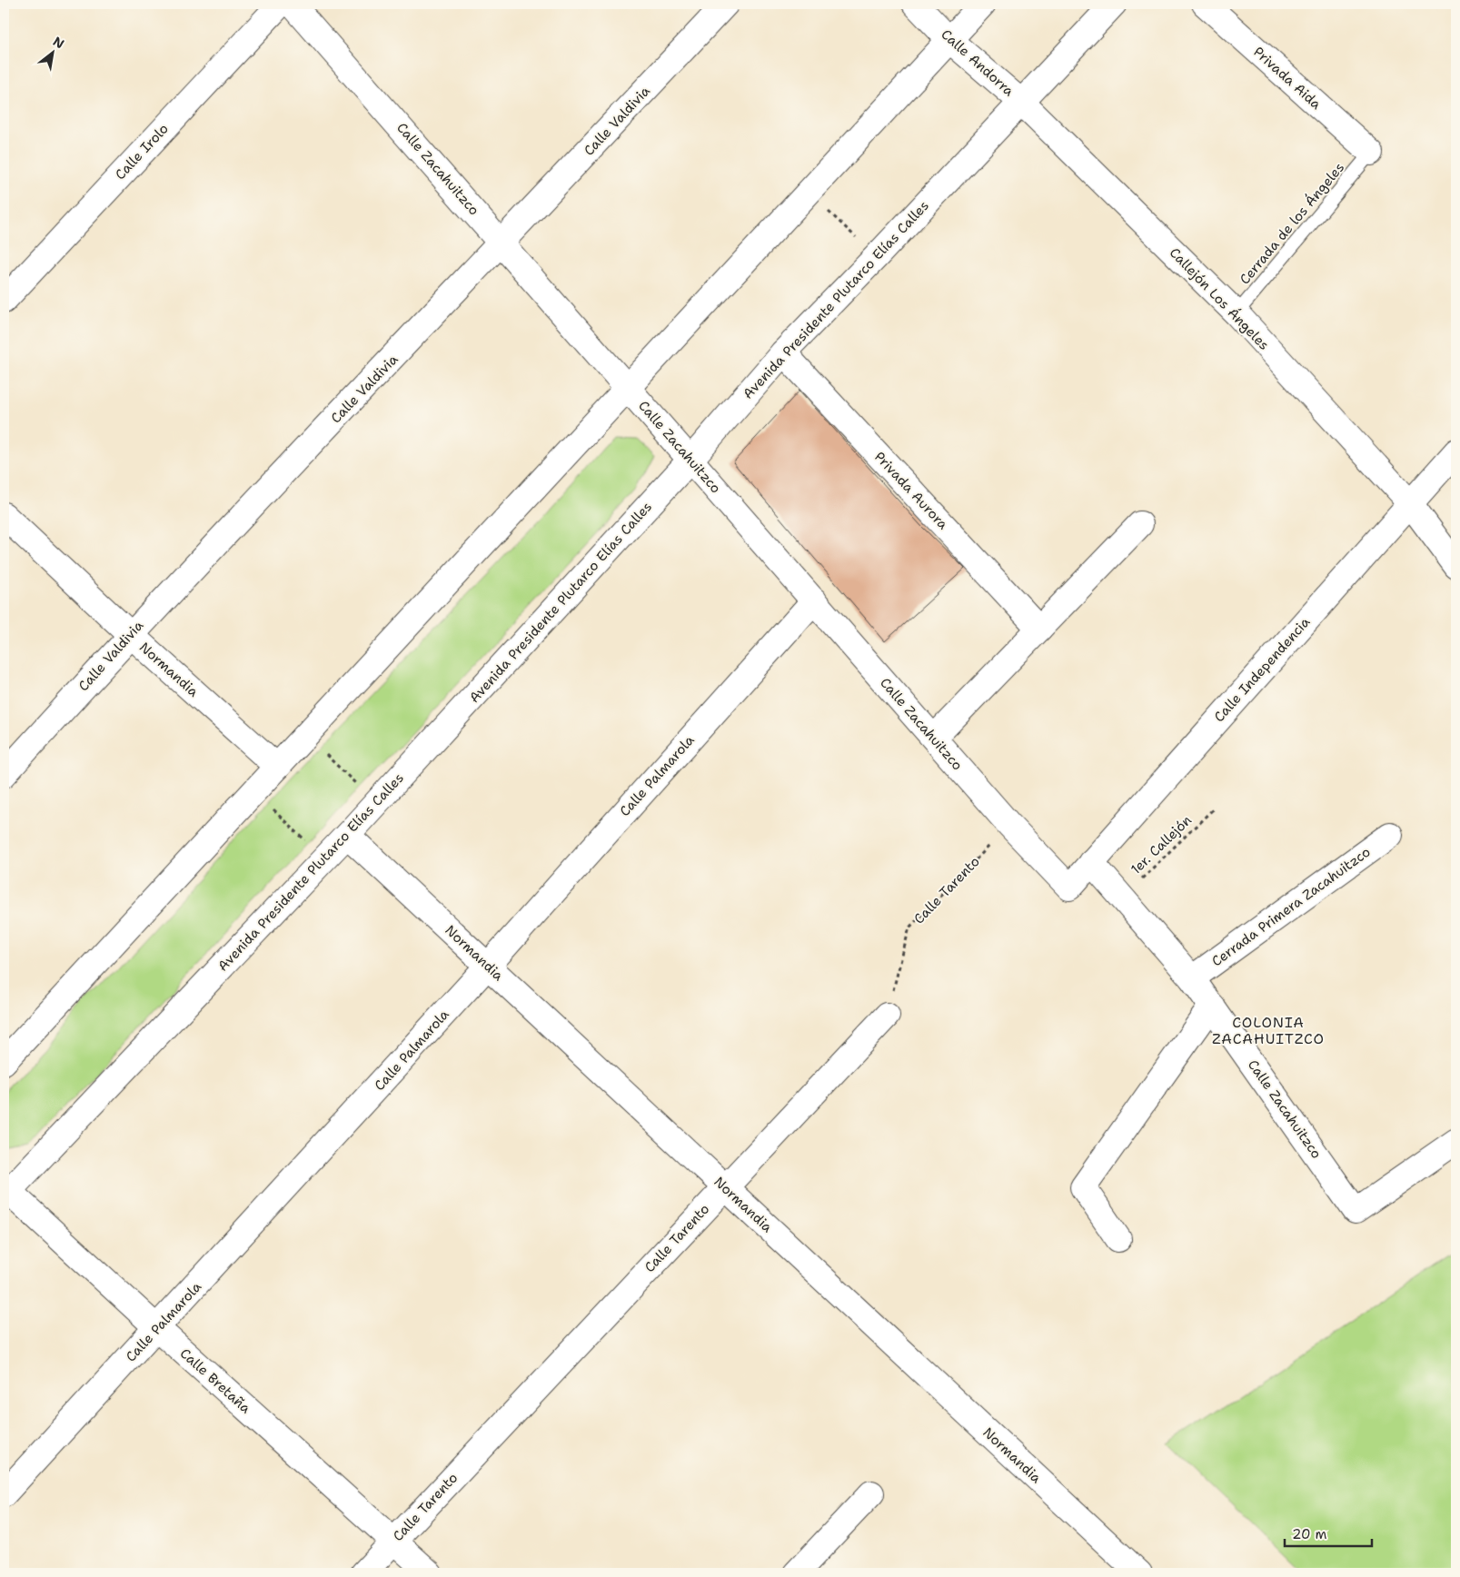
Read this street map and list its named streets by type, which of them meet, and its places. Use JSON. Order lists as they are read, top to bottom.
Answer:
{
  "streets": {
    "street": [
      "Calle Andorra",
      "Privada Aida",
      "Calle Valdivia",
      "Calle Irolo",
      "Calle Zacahuitzco",
      "Callejón Los Ángeles",
      "Avenida Presidente Plutarco Elías Calles",
      "Privada Aurora",
      "Normandia",
      "Calle Independencia",
      "Calle Palmarola",
      "Calle Tarento",
      "Cerrada Primera Zacahuitzco",
      "Calle Bretaña"
    ],
    "lane": ["Cerrada de los Ángeles"],
    "path": ["1er. Callejón"]
  },
  "crossings": [
    ["Calle Andorra", "Callejón Los Ángeles"],
    ["Calle Andorra", "Avenida Presidente Plutarco Elías Calles"],
    ["Privada Aida", "Cerrada de los Ángeles"],
    ["Calle Valdivia", "Calle Zacahuitzco"],
    ["Calle Valdivia", "Normandia"],
    ["Calle Zacahuitzco", "Avenida Presidente Plutarco Elías Calles"],
    ["Calle Zacahuitzco", "Calle Independencia"],
    ["Calle Zacahuitzco", "Calle Palmarola"],
    ["Calle Zacahuitzco", "1er. Callejón"],
    ["Calle Zacahuitzco", "Calle Tarento"],
    ["Calle Zacahuitzco", "Cerrada Primera Zacahuitzco"],
    ["Cerrada de los Ángeles", "Callejón Los Ángeles"],
    ["Callejón Los Ángeles", "Avenida Presidente Plutarco Elías Calles"],
    ["Callejón Los Ángeles", "Calle Independencia"],
    ["Avenida Presidente Plutarco Elías Calles", "Privada Aurora"],
    ["Avenida Presidente Plutarco Elías Calles", "Normandia"],
    ["Avenida Presidente Plutarco Elías Calles", "Calle Bretaña"],
    ["Normandia", "Calle Palmarola"],
    ["Normandia", "Calle Tarento"],
    ["Calle Palmarola", "Calle Bretaña"],
    ["Calle Tarento", "Calle Bretaña"]
  ],
  "districts": ["COLONIA ZACAHUITZCO"],
  "scale_bar": "20 m",
  "north": "top right"
}
